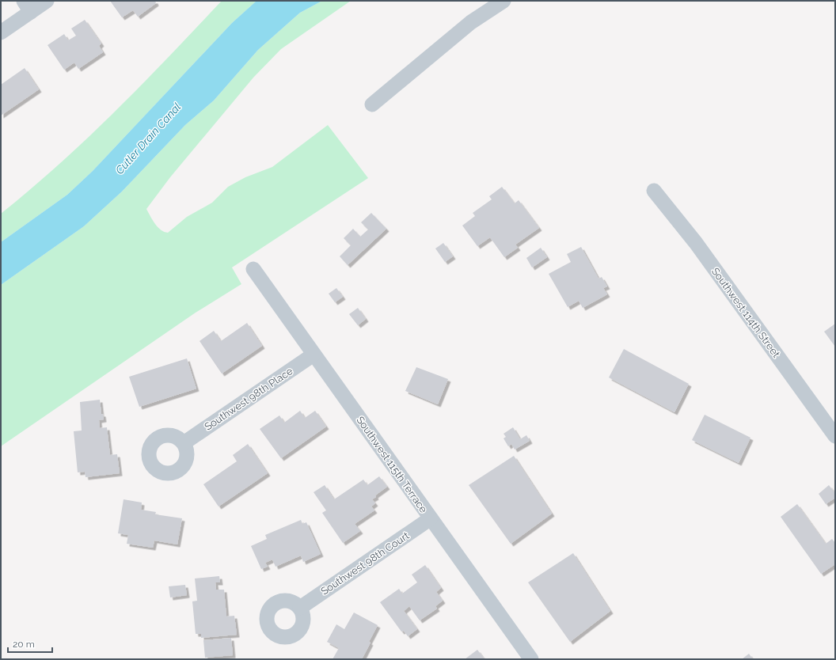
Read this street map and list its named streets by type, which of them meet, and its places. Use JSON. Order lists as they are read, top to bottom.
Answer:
{
  "streets": {
    "street": [
      "Southwest 114th Street",
      "Southwest 98th Place",
      "Southwest 115th Terrace",
      "Southwest 98th Court"
    ]
  },
  "crossings": [
    ["Southwest 98th Place", "Southwest 115th Terrace"],
    ["Southwest 115th Terrace", "Southwest 98th Court"]
  ],
  "water": ["Cutler Drain Canal"],
  "scale_bar": "20 m"
}
